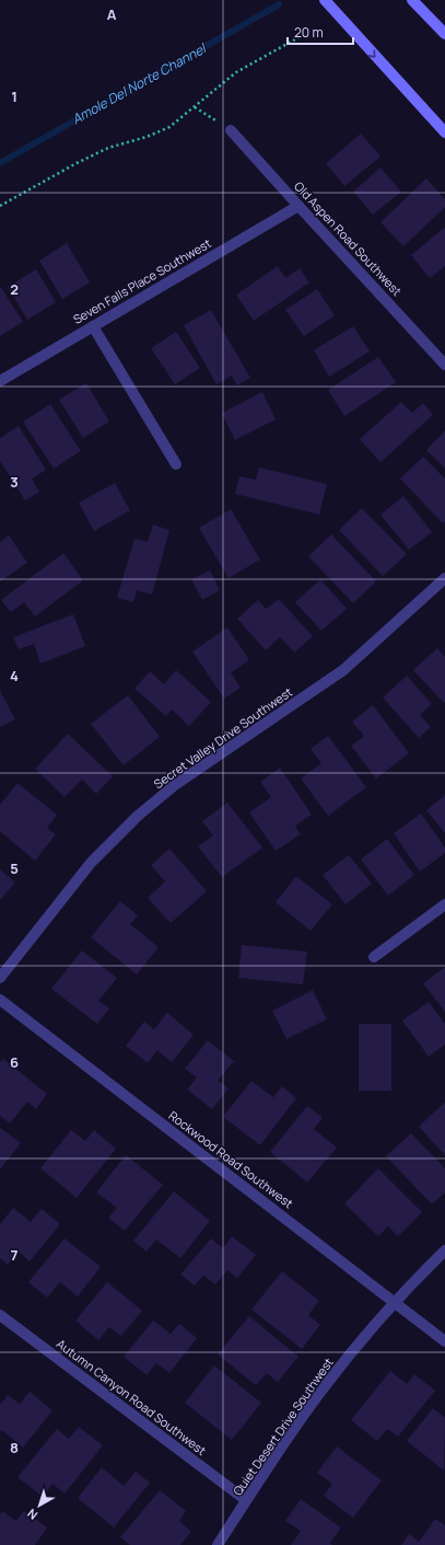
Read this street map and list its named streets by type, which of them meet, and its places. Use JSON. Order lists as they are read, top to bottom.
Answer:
{
  "streets": {
    "street": [
      "Old Aspen Road Southwest",
      "Seven Falls Place Southwest",
      "Secret Valley Drive Southwest",
      "Rockwood Road Southwest",
      "Autumn Canyon Road Southwest",
      "Quiet Desert Drive Southwest"
    ]
  },
  "crossings": [
    ["Old Aspen Road Southwest", "Seven Falls Place Southwest"],
    ["Rockwood Road Southwest", "Quiet Desert Drive Southwest"],
    ["Autumn Canyon Road Southwest", "Quiet Desert Drive Southwest"]
  ],
  "water": ["Amole Del Norte Channel"],
  "scale_bar": "20 m",
  "north": "bottom left",
  "grid": {
    "columns": ["A"],
    "rows": [
      "1",
      "2",
      "3",
      "4",
      "5",
      "6",
      "7",
      "8"
    ]
  }
}
